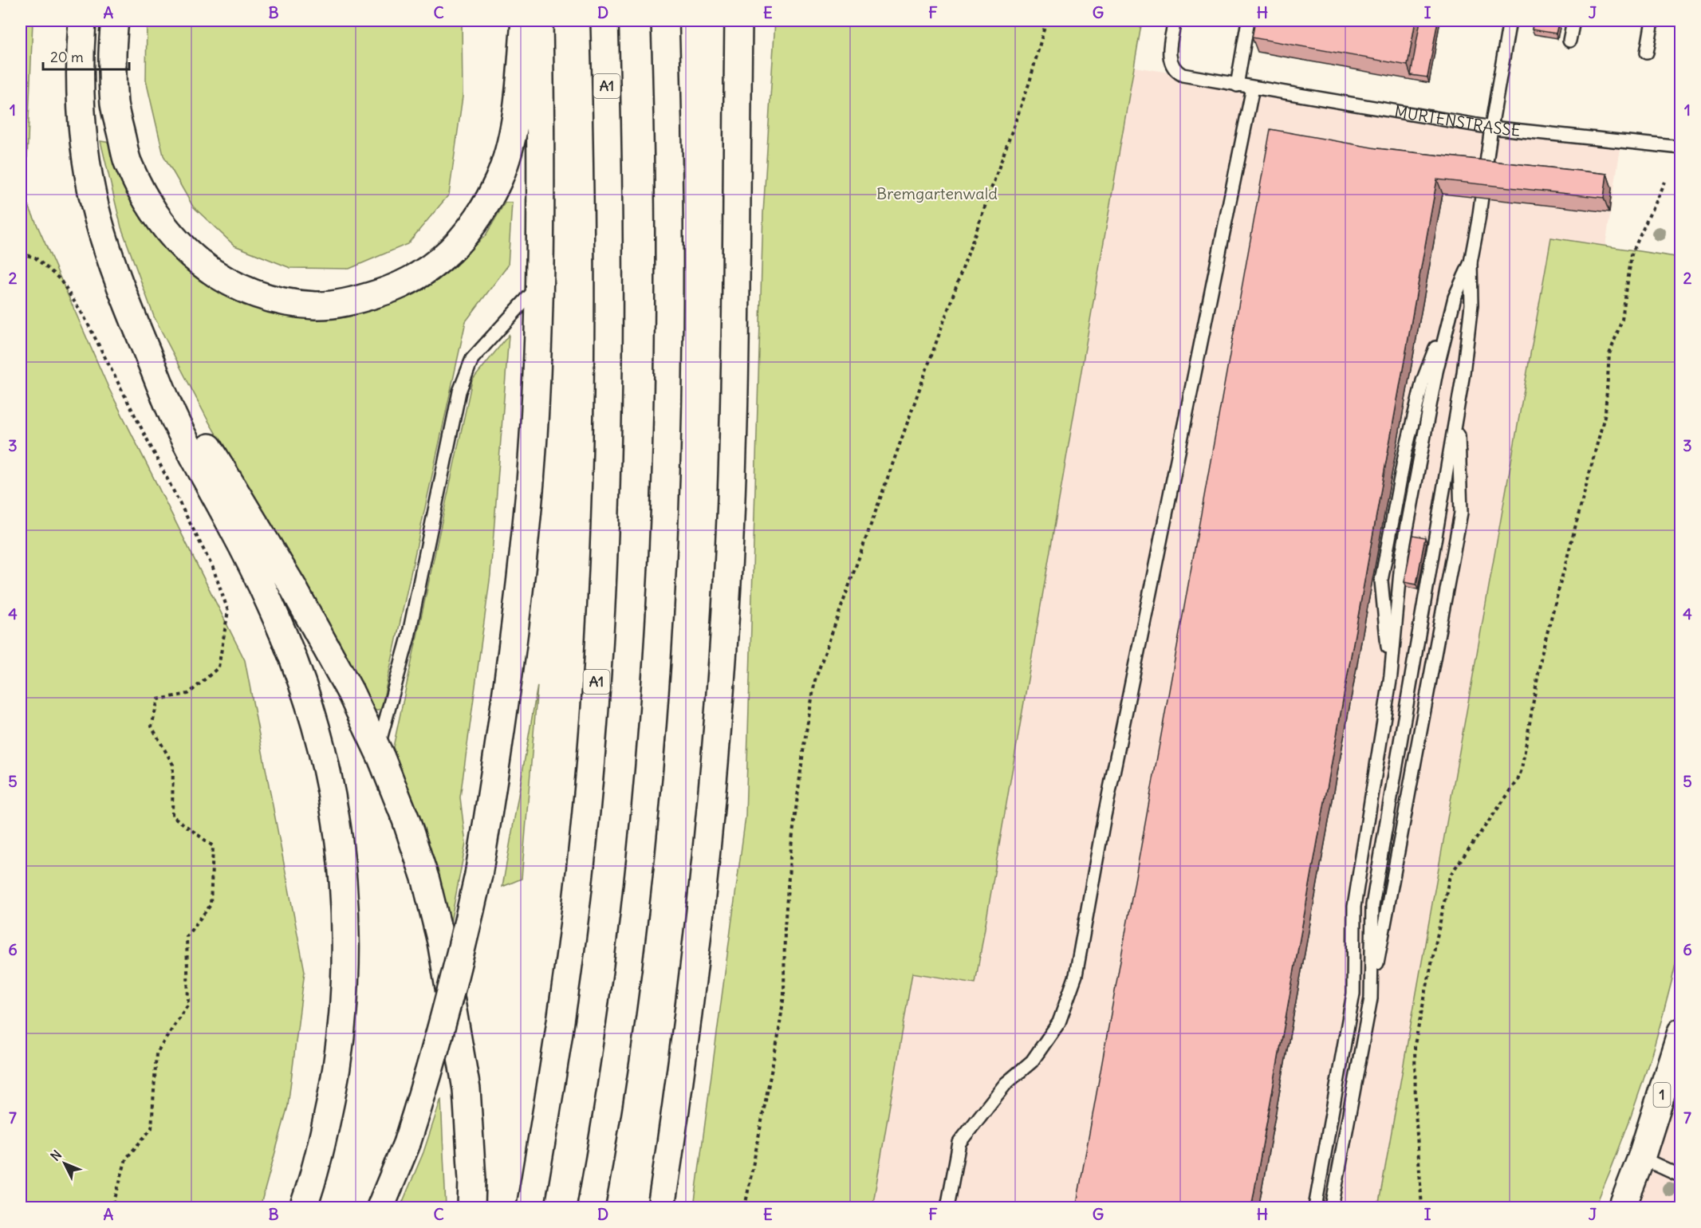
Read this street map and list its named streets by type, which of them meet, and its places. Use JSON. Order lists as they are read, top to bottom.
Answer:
{
  "streets": {
    "main road": ["A1", "1"],
    "lane": ["MURTENSTRASSE"]
  },
  "parks": ["Bremgartenwald"],
  "scale_bar": "20 m",
  "north": "top left",
  "grid": {
    "columns": [
      "A",
      "B",
      "C",
      "D",
      "E",
      "F",
      "G",
      "H",
      "I",
      "J"
    ],
    "rows": [
      "1",
      "2",
      "3",
      "4",
      "5",
      "6",
      "7"
    ]
  }
}
